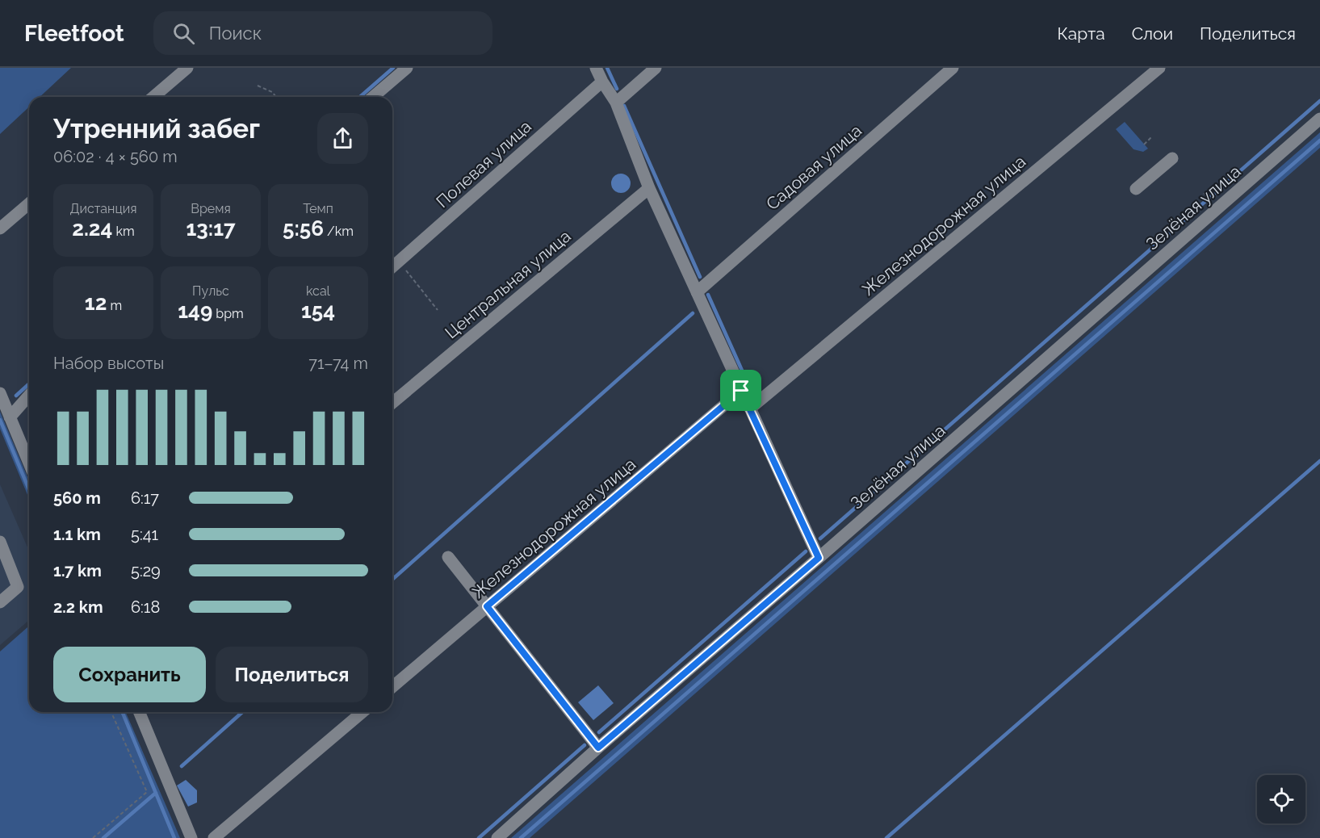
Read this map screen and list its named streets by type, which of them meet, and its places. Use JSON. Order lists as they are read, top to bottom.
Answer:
{
  "streets": {
    "street": [
      "Полевая улица",
      "Садовая улица",
      "Зелёная улица",
      "Железнодорожная улица",
      "Центральная улица"
    ]
  },
  "page": {
    "header": "Fleetfoot",
    "search": "Поиск",
    "nav": ["Карта", "Слои", "Поделиться"],
    "heading": ["Утренний забег", "06:02 · 4 × 560 m"],
    "stats": [
      ["Дистанция", "2.24 km"],
      ["Время", "13:17"],
      ["Темп", "5:56 /km"],
      ["12 m"],
      ["Пульс", "149 bpm"],
      ["kcal", "154"]
    ],
    "chart": ["Набор высоты", "71–74 m"],
    "list": [
      {
        "name": "560 m",
        "note": "6:17"
      },
      {
        "name": "1.1 km",
        "note": "5:41"
      },
      {
        "name": "1.7 km",
        "note": "5:29"
      },
      {
        "name": "2.2 km",
        "note": "6:18"
      }
    ],
    "buttons": ["Сохранить", "Поделиться"]
  }
}
